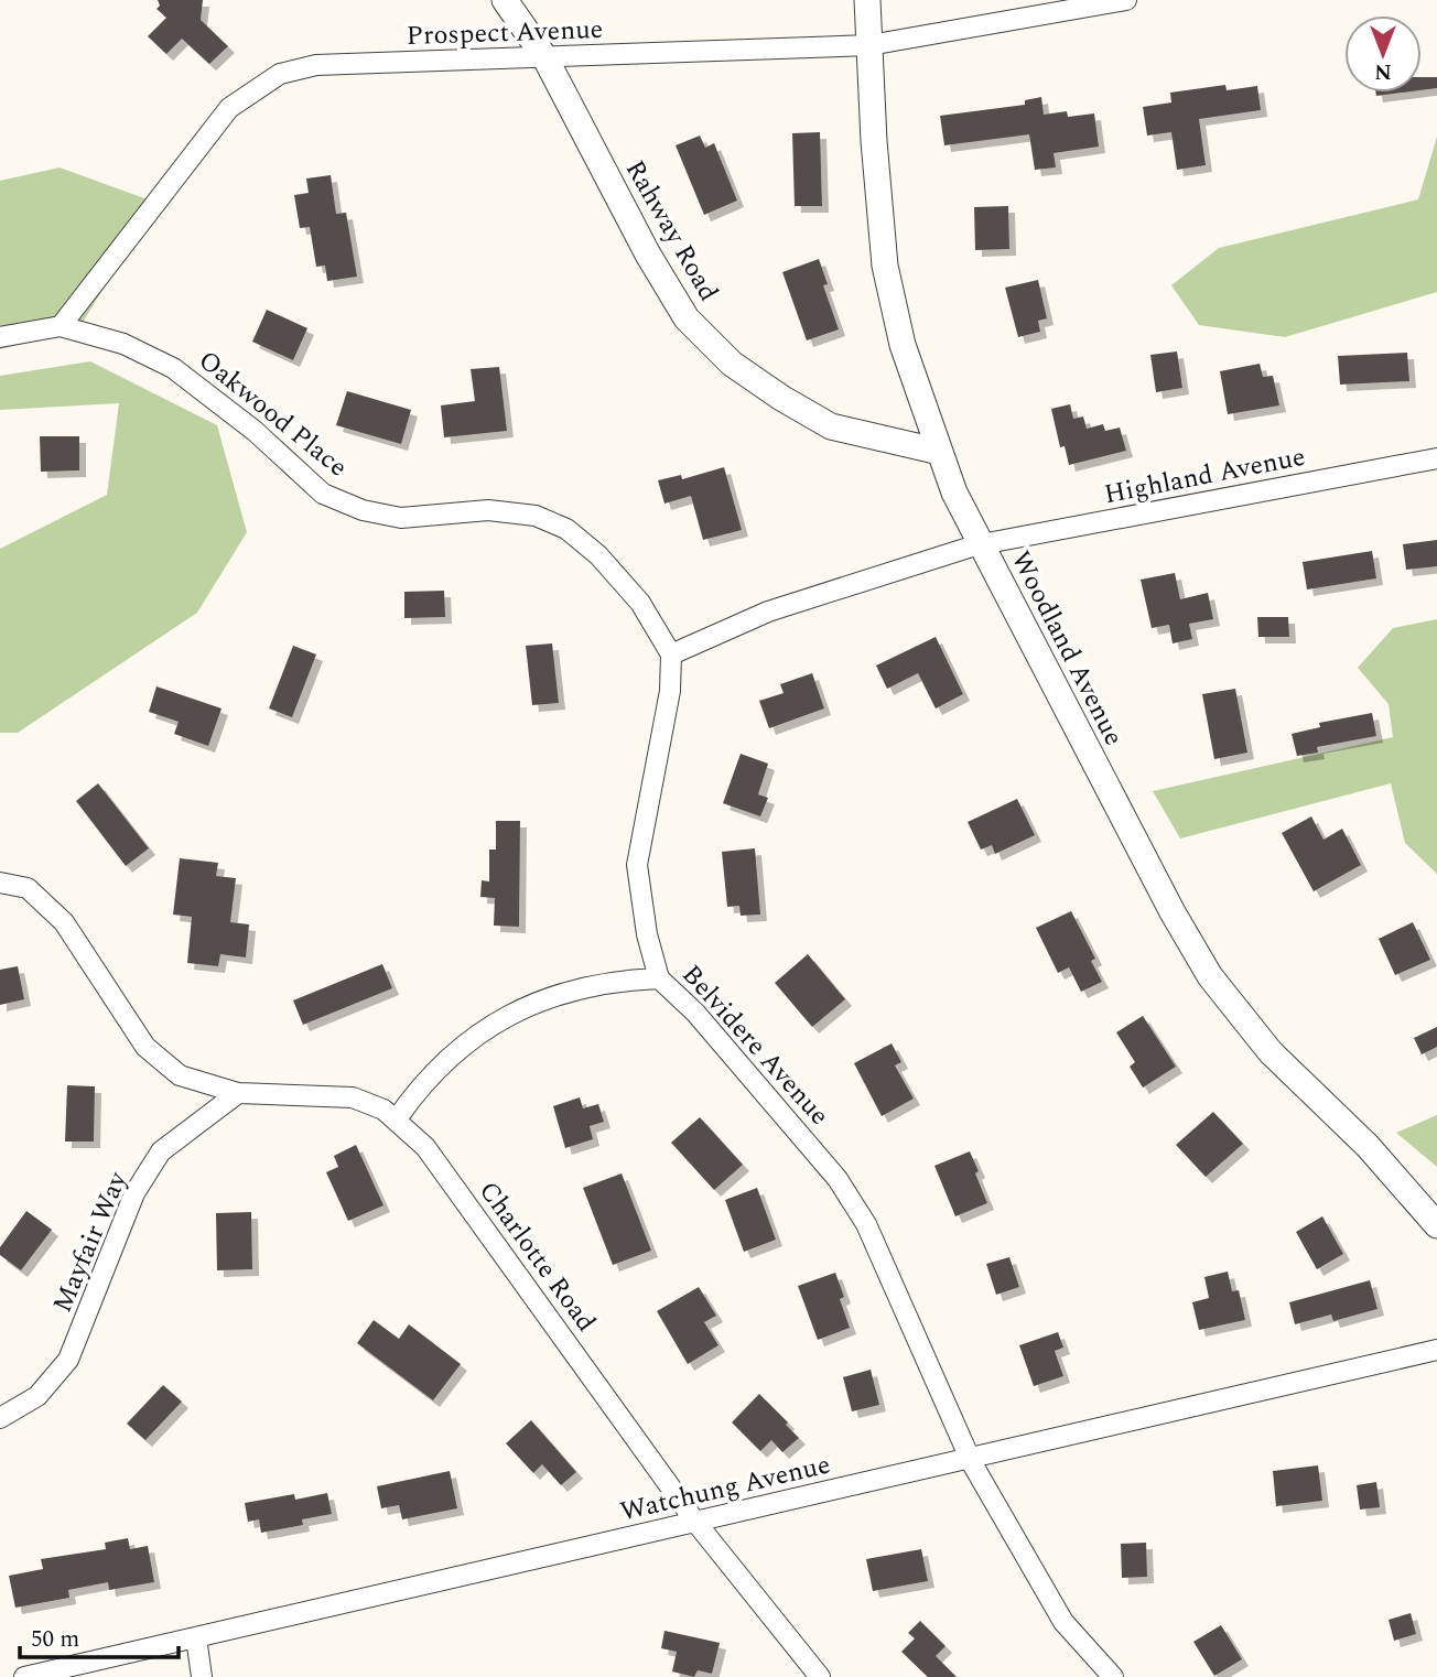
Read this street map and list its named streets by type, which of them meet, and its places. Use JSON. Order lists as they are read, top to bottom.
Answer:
{
  "streets": {
    "street": [
      "Prospect Avenue",
      "Rahway Road",
      "Oakwood Place",
      "Highland Avenue",
      "Woodland Avenue",
      "Belvidere Avenue",
      "Mayfair Way",
      "Charlotte Road",
      "Watchung Avenue"
    ]
  },
  "crossings": [
    ["Prospect Avenue", "Rahway Road"],
    ["Prospect Avenue", "Oakwood Place"],
    ["Prospect Avenue", "Woodland Avenue"],
    ["Rahway Road", "Woodland Avenue"],
    ["Oakwood Place", "Belvidere Avenue"],
    ["Highland Avenue", "Woodland Avenue"],
    ["Belvidere Avenue", "Watchung Avenue"],
    ["Mayfair Way", "Charlotte Road"],
    ["Charlotte Road", "Watchung Avenue"]
  ],
  "scale_bar": "50 m",
  "north": "bottom"
}
